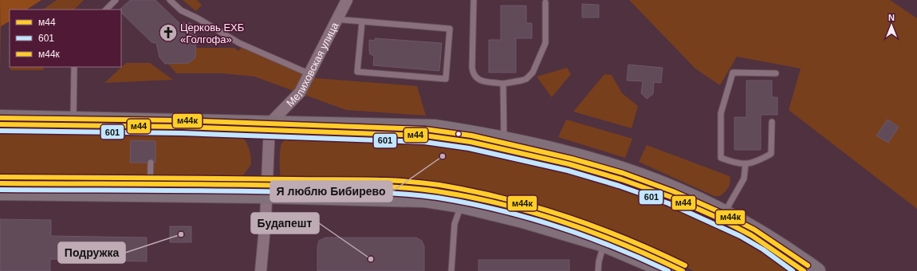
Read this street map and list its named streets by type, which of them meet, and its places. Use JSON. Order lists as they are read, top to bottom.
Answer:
{
  "streets": {
    "street": ["Мелиховская улица"]
  },
  "places": {
    "church": ["Церковь ЕХБ «Голгофа»"],
    "other": ["Я люблю Бибирево", "Подружка", "Будапешт"]
  },
  "lines": ["transit line м44к", "transit line м44", "transit line 601"],
  "legend": ["м44", "601", "м44к"],
  "north": "top"
}
